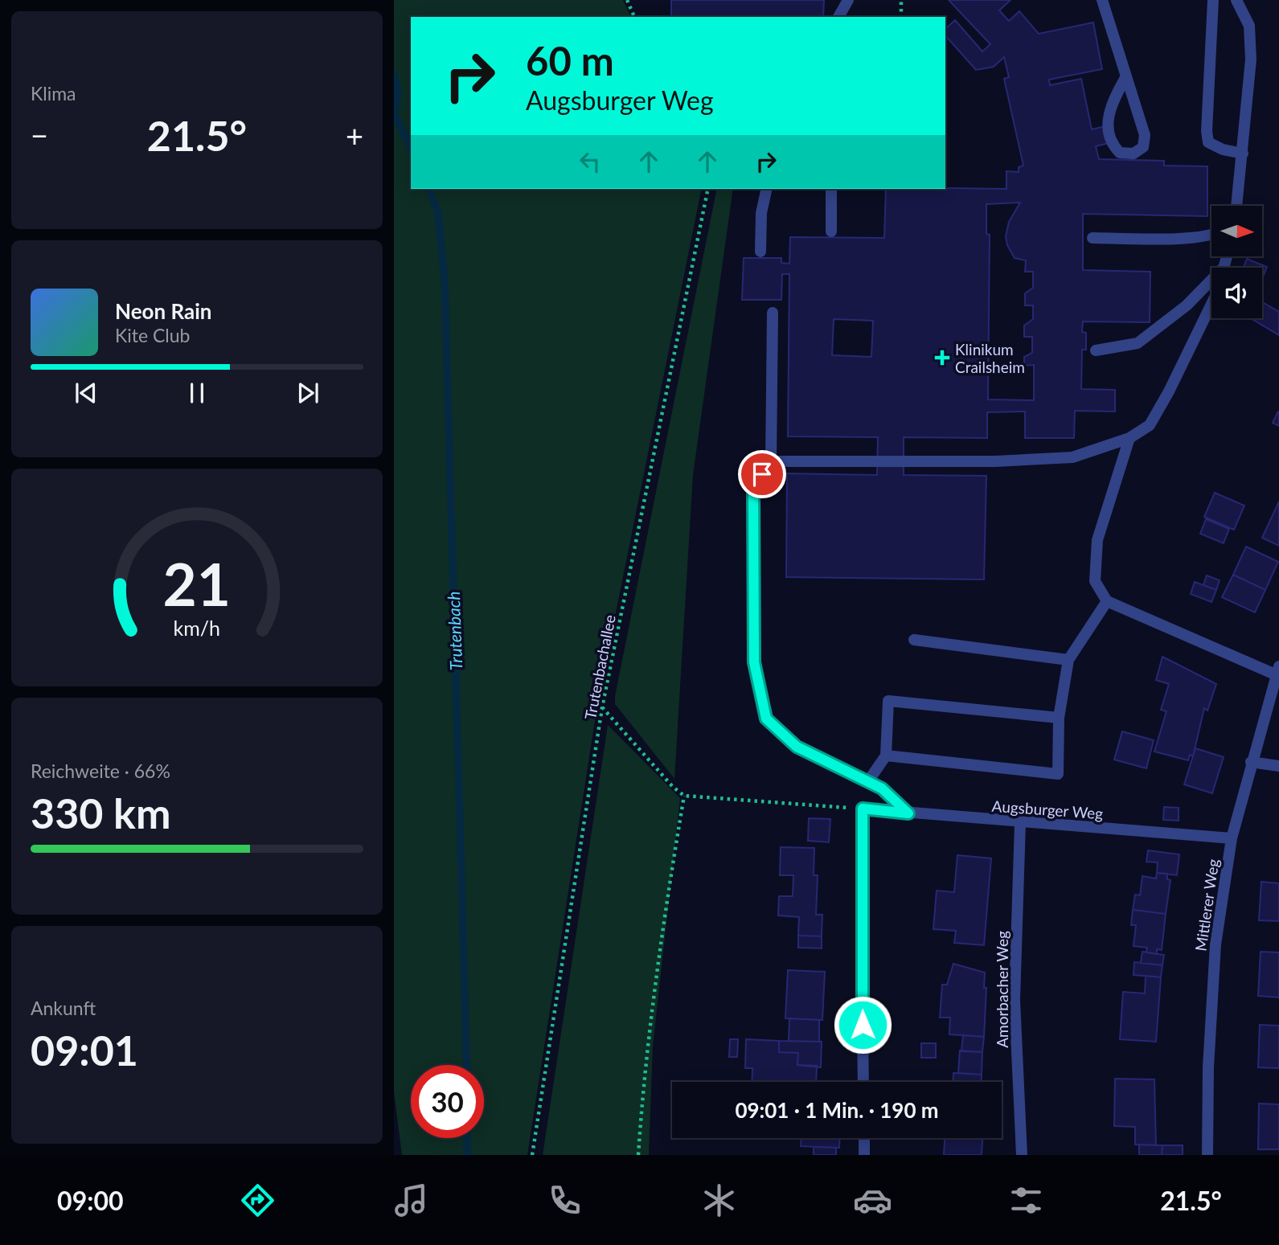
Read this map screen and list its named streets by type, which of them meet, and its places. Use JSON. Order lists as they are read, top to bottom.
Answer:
{
  "streets": {
    "street": ["Augsburger Weg", "Mittlerer Weg", "Amorbacher Weg"],
    "path": ["Trutenbachallee"]
  },
  "crossings": [
    ["Augsburger Weg", "Mittlerer Weg"],
    ["Augsburger Weg", "Amorbacher Weg"]
  ],
  "water": ["Trutenbach"],
  "places": {
    "health": ["Klinikum Crailsheim"]
  },
  "north": "right",
  "page": {
    "tile": [
      "Klima",
      ["Reichweite · 66%", "330 km"],
      ["Ankunft", "09:01"]
    ],
    "turn": ["60 m", "Augsburger Weg"],
    "heat": ["−", "21.5°", "+"],
    "song": ["Neon Rain", "Kite Club"],
    "limit": "30",
    "trip": "09:01 · 1 Min. · 190 m",
    "tabs": ["09:00", "21.5°"],
    "gauge": ["21", "km/h"]
  }
}
